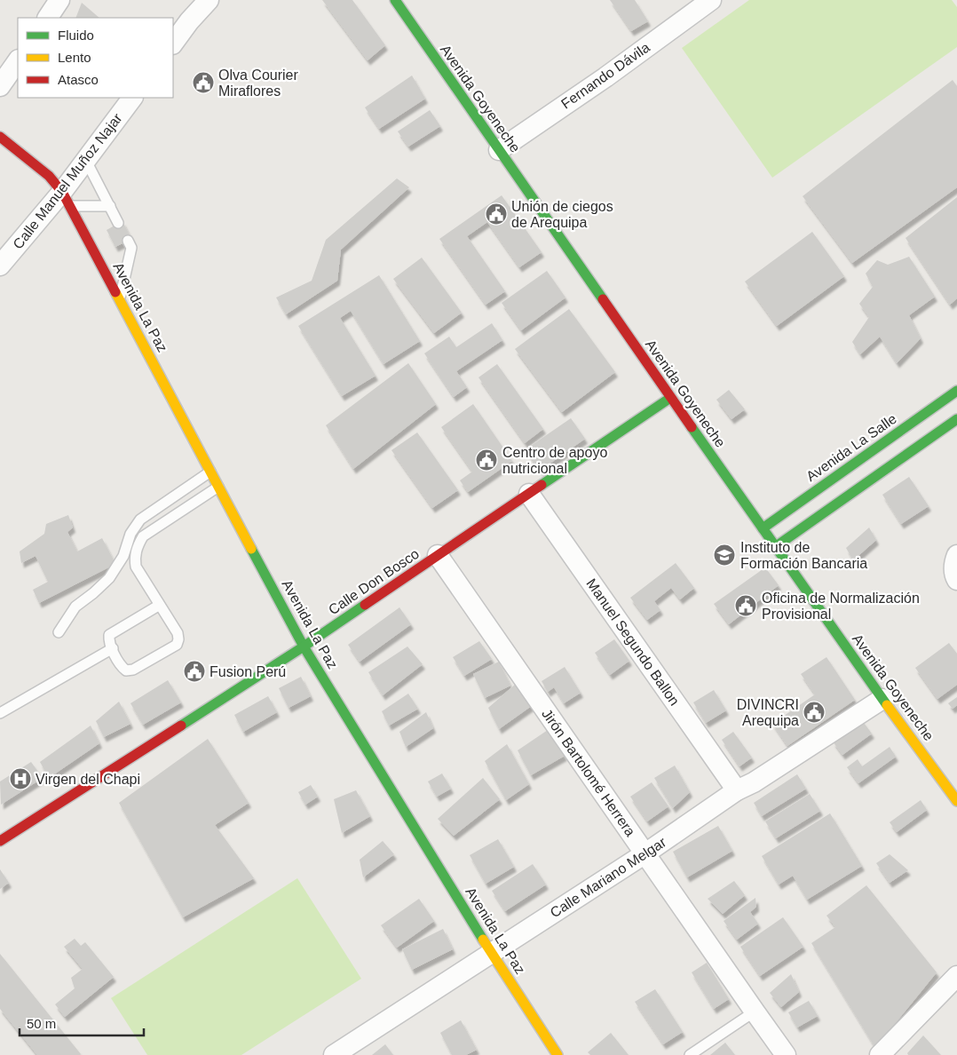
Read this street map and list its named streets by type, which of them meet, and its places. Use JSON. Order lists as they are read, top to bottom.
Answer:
{
  "streets": {
    "street": [
      "Fernando Dávila",
      "Avenida Goyeneche",
      "Calle Manuel Muñoz Najar",
      "Avenida La Paz",
      "Avenida La Salle",
      "Calle Don Bosco",
      "Manuel Segundo Ballon",
      "Jirón Bartolomé Herrera",
      "Calle Mariano Melgar"
    ]
  },
  "crossings": [
    ["Fernando Dávila", "Avenida Goyeneche"],
    ["Avenida Goyeneche", "Avenida La Salle"],
    ["Avenida Goyeneche", "Calle Don Bosco"],
    ["Avenida Goyeneche", "Calle Mariano Melgar"],
    ["Calle Manuel Muñoz Najar", "Avenida La Paz"],
    ["Avenida La Paz", "Calle Don Bosco"],
    ["Avenida La Paz", "Calle Mariano Melgar"],
    ["Calle Don Bosco", "Manuel Segundo Ballon"],
    ["Calle Don Bosco", "Jirón Bartolomé Herrera"],
    ["Manuel Segundo Ballon", "Calle Mariano Melgar"],
    ["Jirón Bartolomé Herrera", "Calle Mariano Melgar"]
  ],
  "places": {
    "public building": [
      "Olva Courier Miraflores",
      "Unión de ciegos de Arequipa",
      "Centro de apoyo nutricional",
      "Oficina de Normalización Provisional",
      "Fusion Perú",
      "DIVINCRI Arequipa"
    ],
    "school or university": ["Instituto de Formación Bancaria"],
    "hospital": ["Virgen del Chapi"]
  },
  "legend": ["Fluido", "Lento", "Atasco"],
  "scale_bar": "50 m"
}
